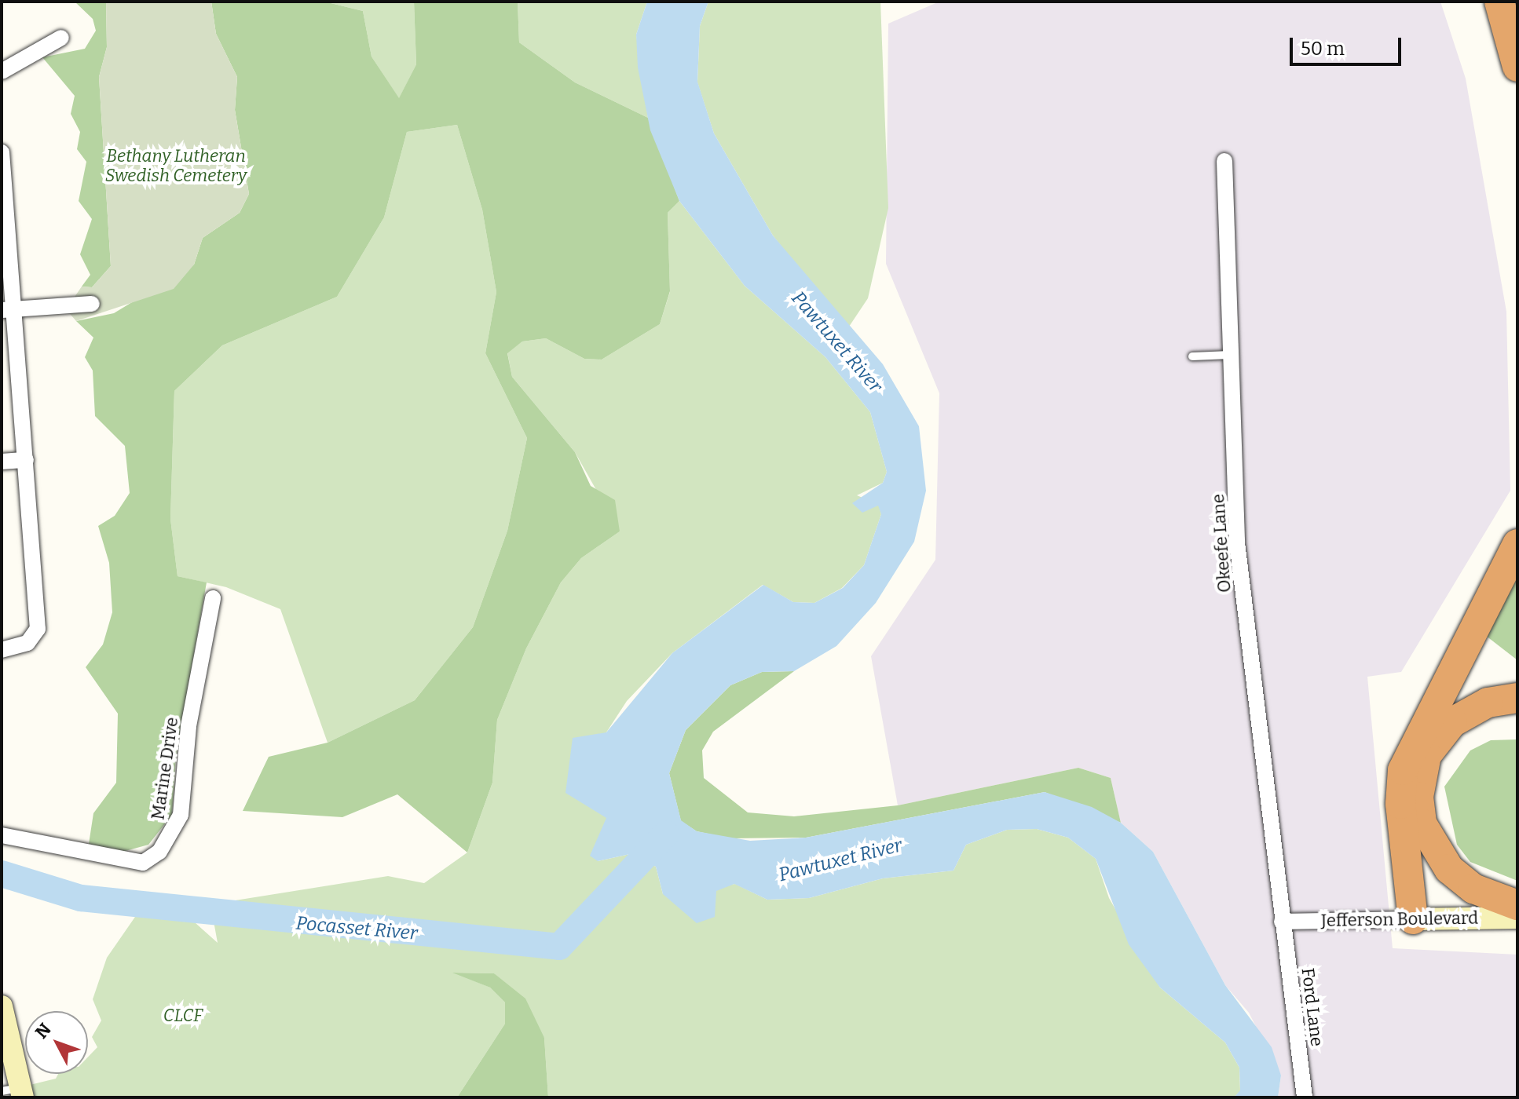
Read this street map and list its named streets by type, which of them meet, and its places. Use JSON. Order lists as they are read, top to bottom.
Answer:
{
  "streets": {
    "main road": ["Jefferson Boulevard"],
    "street": ["Okeefe Lane", "Marine Drive", "Ford Lane"]
  },
  "crossings": [
    ["Okeefe Lane", "Jefferson Boulevard"],
    ["Okeefe Lane", "Ford Lane"],
    ["Jefferson Boulevard", "Ford Lane"]
  ],
  "water": ["Pawtuxet River", "Pocasset River"],
  "parks": ["Bethany Lutheran Swedish Cemetery", "CLCF"],
  "scale_bar": "50 m",
  "north": "top left"
}
